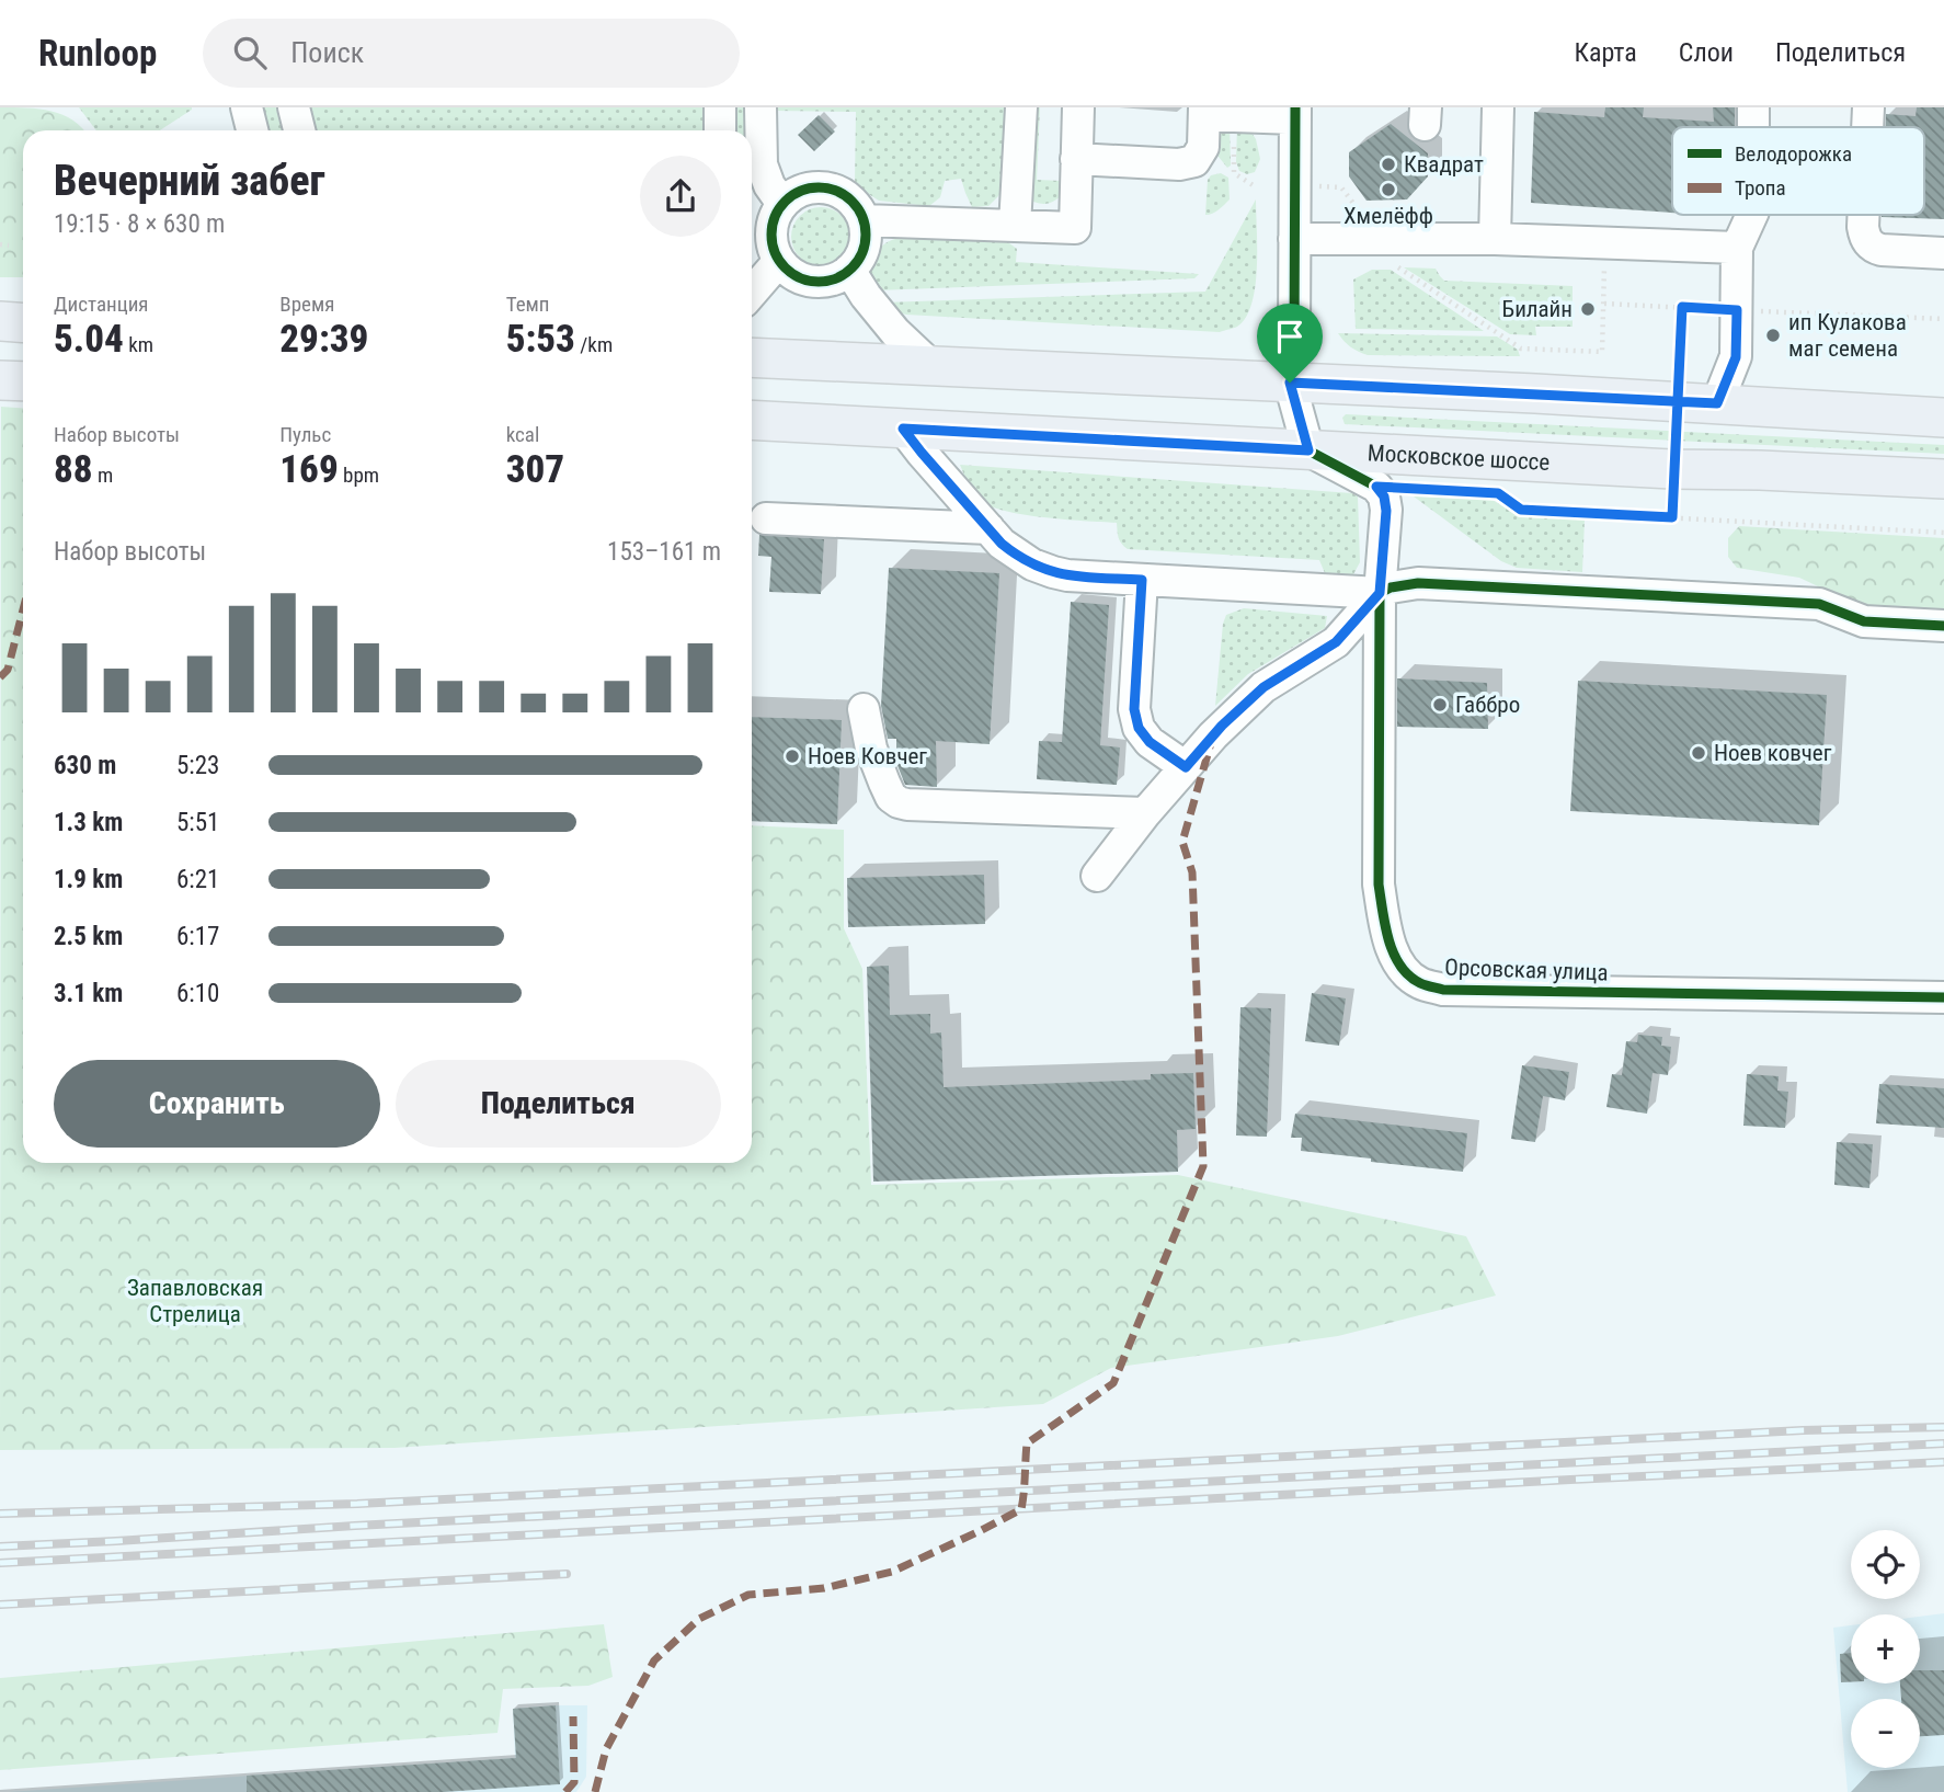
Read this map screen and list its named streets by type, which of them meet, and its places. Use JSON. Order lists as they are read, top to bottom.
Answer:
{
  "streets": {
    "main road": ["Московское шоссе"],
    "street": ["Орсовская улица"]
  },
  "crossings": [
    ["Московское шоссе", "Орсовская улица"]
  ],
  "parks": ["Запавловская Стрелица"],
  "places": [
    "Квадрат",
    "Хмелёфф",
    "Билайн",
    "ип Кулакова маг семена",
    "Габбро",
    "Ноев ковчег",
    "Ноев Ковчег"
  ],
  "legend": ["Велодорожка", "Тропа"],
  "page": {
    "header": "Runloop",
    "search": "Поиск",
    "nav": ["Карта", "Слои", "Поделиться"],
    "heading": ["Вечерний забег", "19:15 · 8 × 630 m"],
    "stats": [
      ["Дистанция", "5.04 km"],
      ["Время", "29:39"],
      ["Темп", "5:53 /km"],
      ["Набор высоты", "88 m"],
      ["Пульс", "169 bpm"],
      ["kcal", "307"]
    ],
    "chart": ["Набор высоты", "153–161 m"],
    "list": [
      {
        "name": "630 m",
        "note": "5:23"
      },
      {
        "name": "1.3 km",
        "note": "5:51"
      },
      {
        "name": "1.9 km",
        "note": "6:21"
      },
      {
        "name": "2.5 km",
        "note": "6:17"
      },
      {
        "name": "3.1 km",
        "note": "6:10"
      }
    ],
    "buttons": ["Сохранить", "Поделиться"],
    "map_buttons": ["+", "−"]
  }
}
